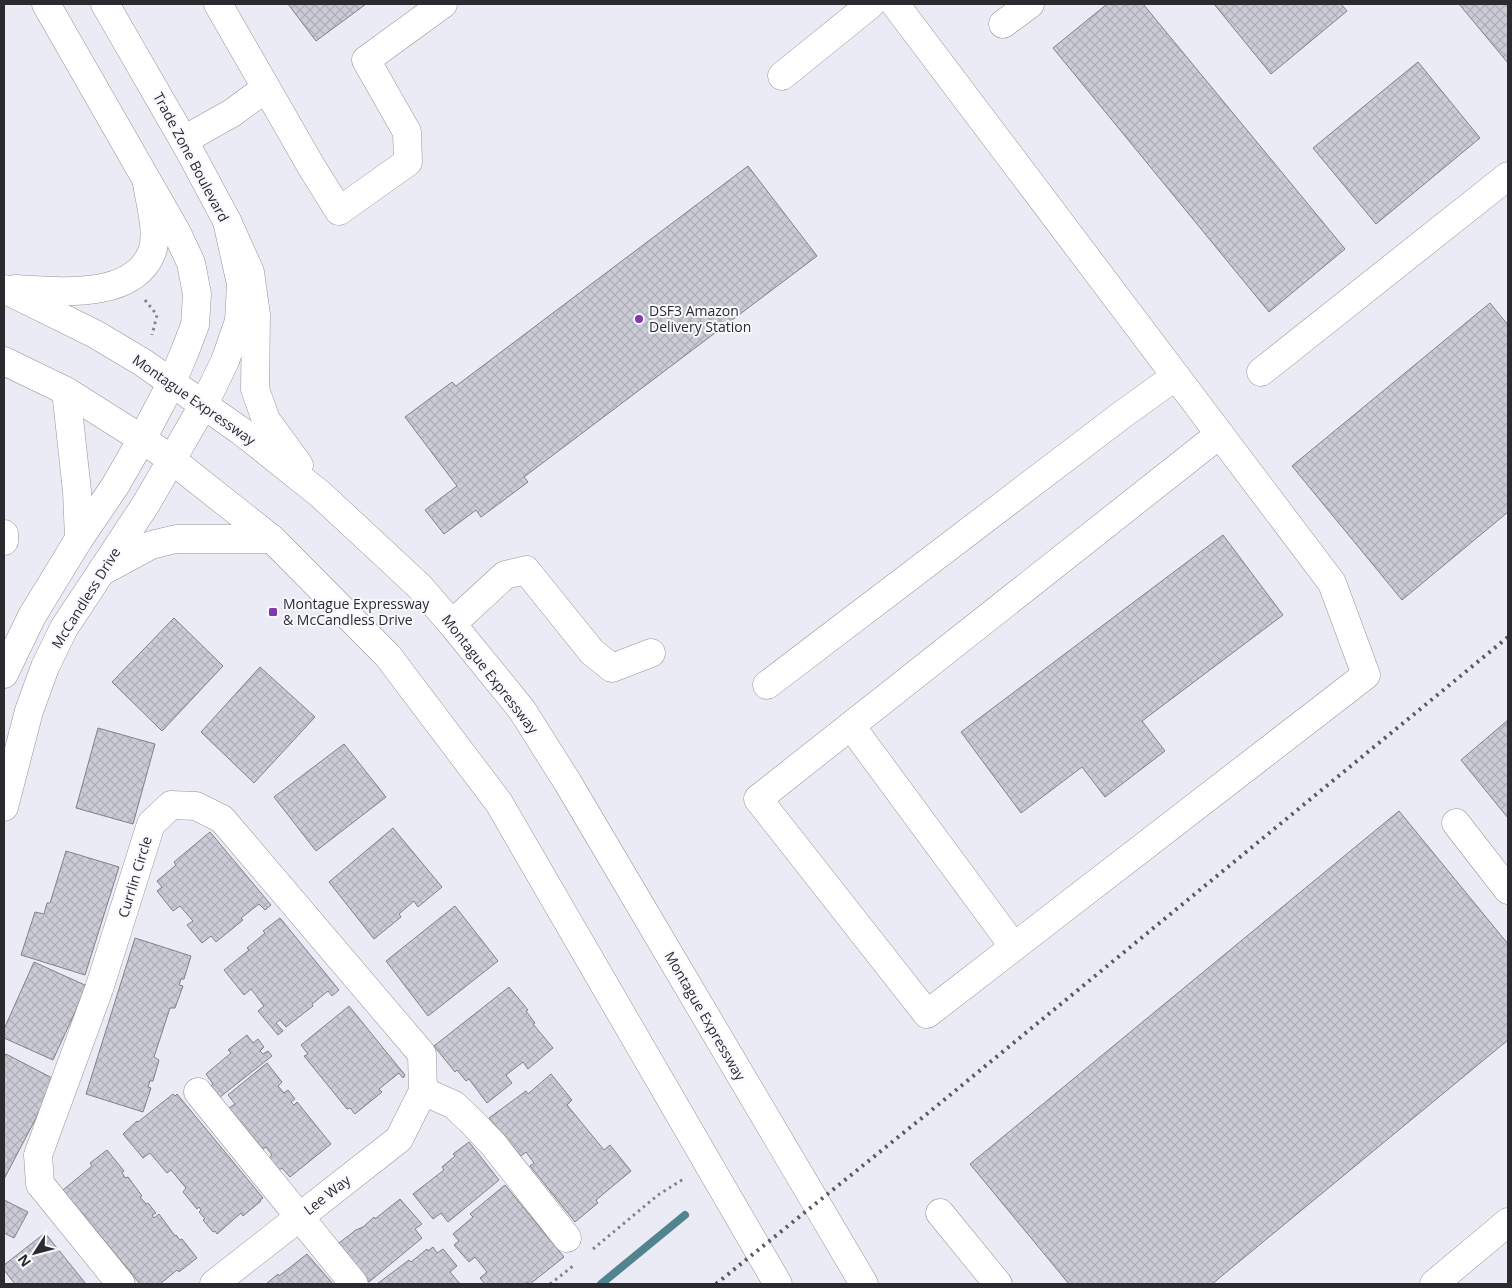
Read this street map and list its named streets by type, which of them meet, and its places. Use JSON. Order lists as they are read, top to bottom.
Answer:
{
  "streets": {
    "main road": [
      "Trade Zone Boulevard",
      "Montague Expressway",
      "McCandless Drive",
      "Currlin Circle",
      "Lee Way"
    ]
  },
  "crossings": [
    ["Trade Zone Boulevard", "Montague Expressway"],
    ["Trade Zone Boulevard", "McCandless Drive"],
    ["Montague Expressway", "McCandless Drive"],
    ["Currlin Circle", "Lee Way"]
  ],
  "places": {
    "other": ["DSF3 Amazon Delivery Station"],
    "transit": ["Montague Expressway & McCandless Drive"]
  },
  "north": "bottom left"
}
